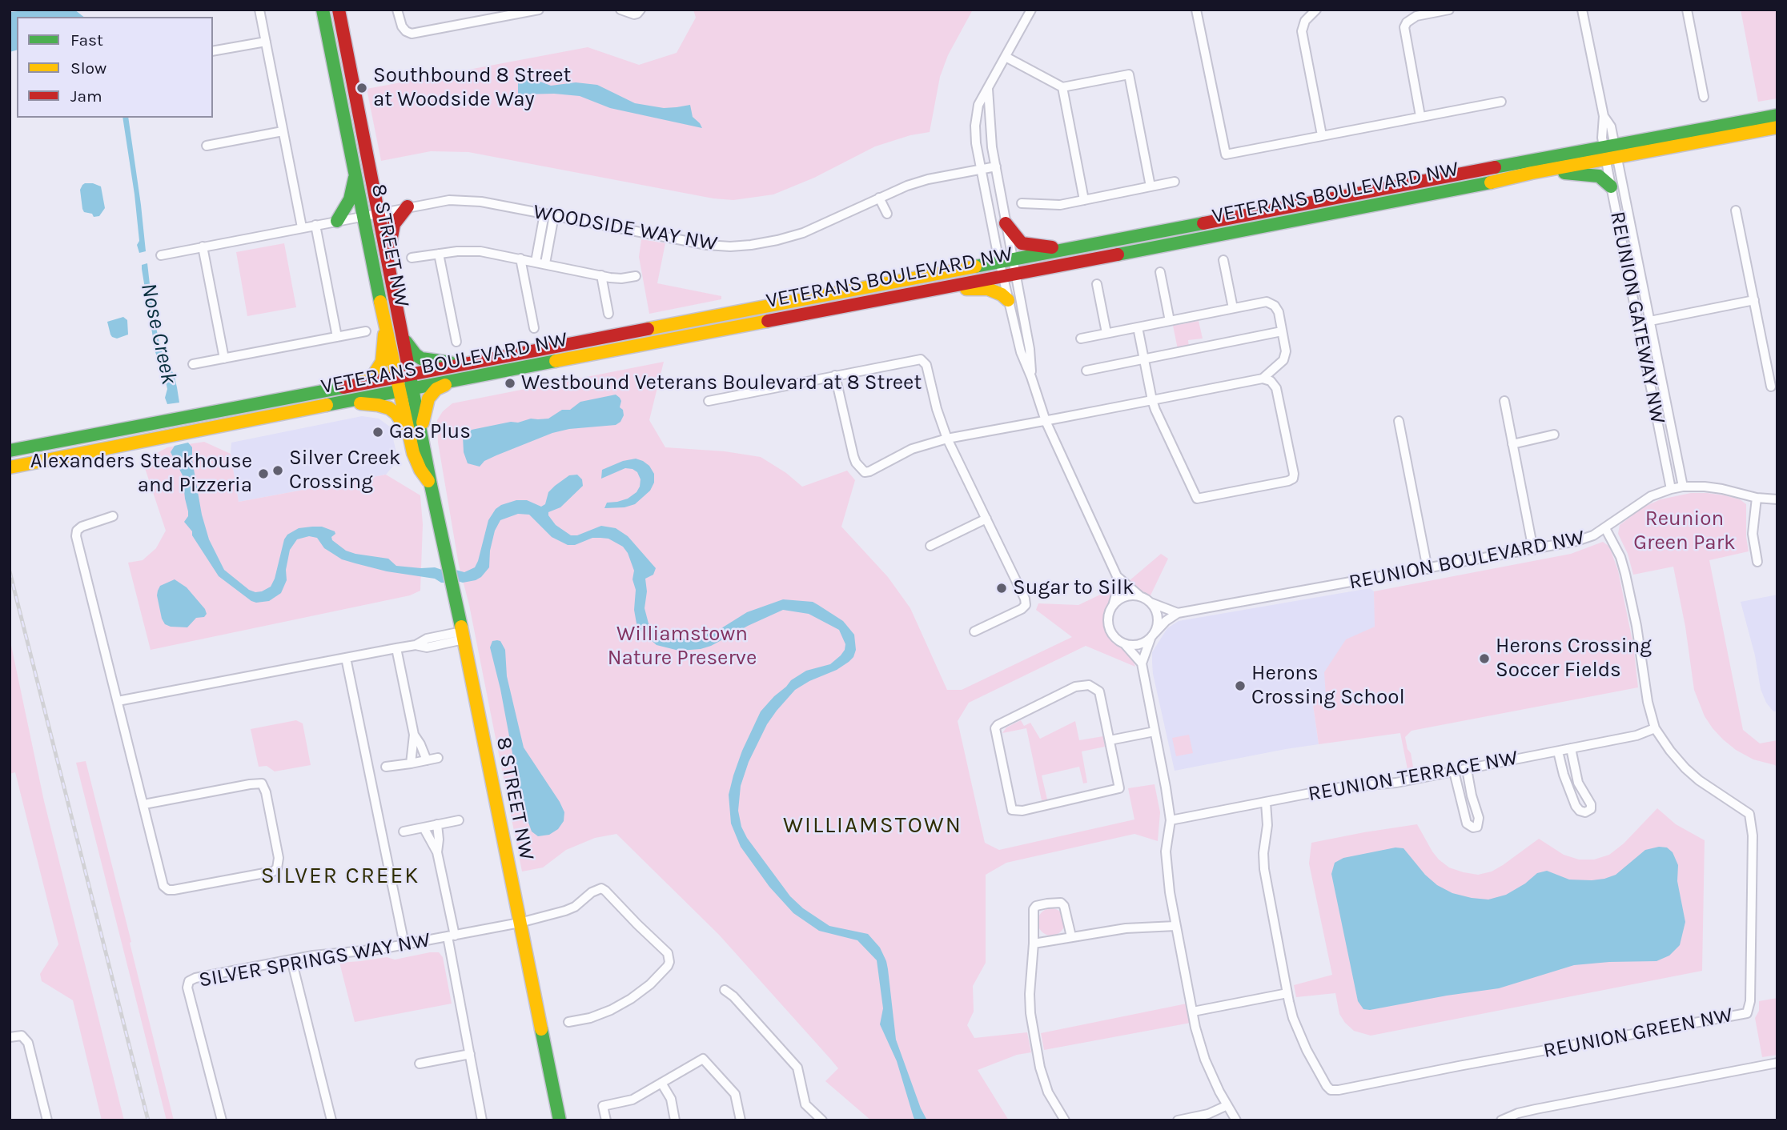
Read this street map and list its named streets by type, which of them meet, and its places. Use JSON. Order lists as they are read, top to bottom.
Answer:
{
  "streets": {
    "main road": ["VETERANS BOULEVARD NW", "8 STREET NW"],
    "street": [
      "WOODSIDE WAY NW",
      "REUNION GATEWAY NW",
      "REUNION BOULEVARD NW",
      "REUNION TERRACE NW",
      "SILVER SPRINGS WAY NW",
      "REUNION GREEN NW"
    ]
  },
  "crossings": [
    ["VETERANS BOULEVARD NW", "8 STREET NW"],
    ["VETERANS BOULEVARD NW", "REUNION GATEWAY NW"],
    ["WOODSIDE WAY NW", "8 STREET NW"],
    ["8 STREET NW", "SILVER SPRINGS WAY NW"],
    ["REUNION GATEWAY NW", "REUNION BOULEVARD NW"],
    ["REUNION BOULEVARD NW", "REUNION GREEN NW"],
    ["REUNION TERRACE NW", "REUNION GREEN NW"]
  ],
  "districts": ["WILLIAMSTOWN", "SILVER CREEK"],
  "water": ["Nose Creek"],
  "parks": ["Reunion Green Park", "Williamstown Nature Preserve"],
  "places": [
    "Southbound 8 Street at Woodside Way",
    "Westbound Veterans Boulevard at 8 Street",
    "Gas Plus",
    "Silver Creek Crossing",
    "Alexanders Steakhouse and Pizzeria",
    "Sugar to Silk",
    "Herons Crossing Soccer Fields",
    "Herons Crossing School"
  ],
  "legend": ["Fast", "Slow", "Jam"]
}
